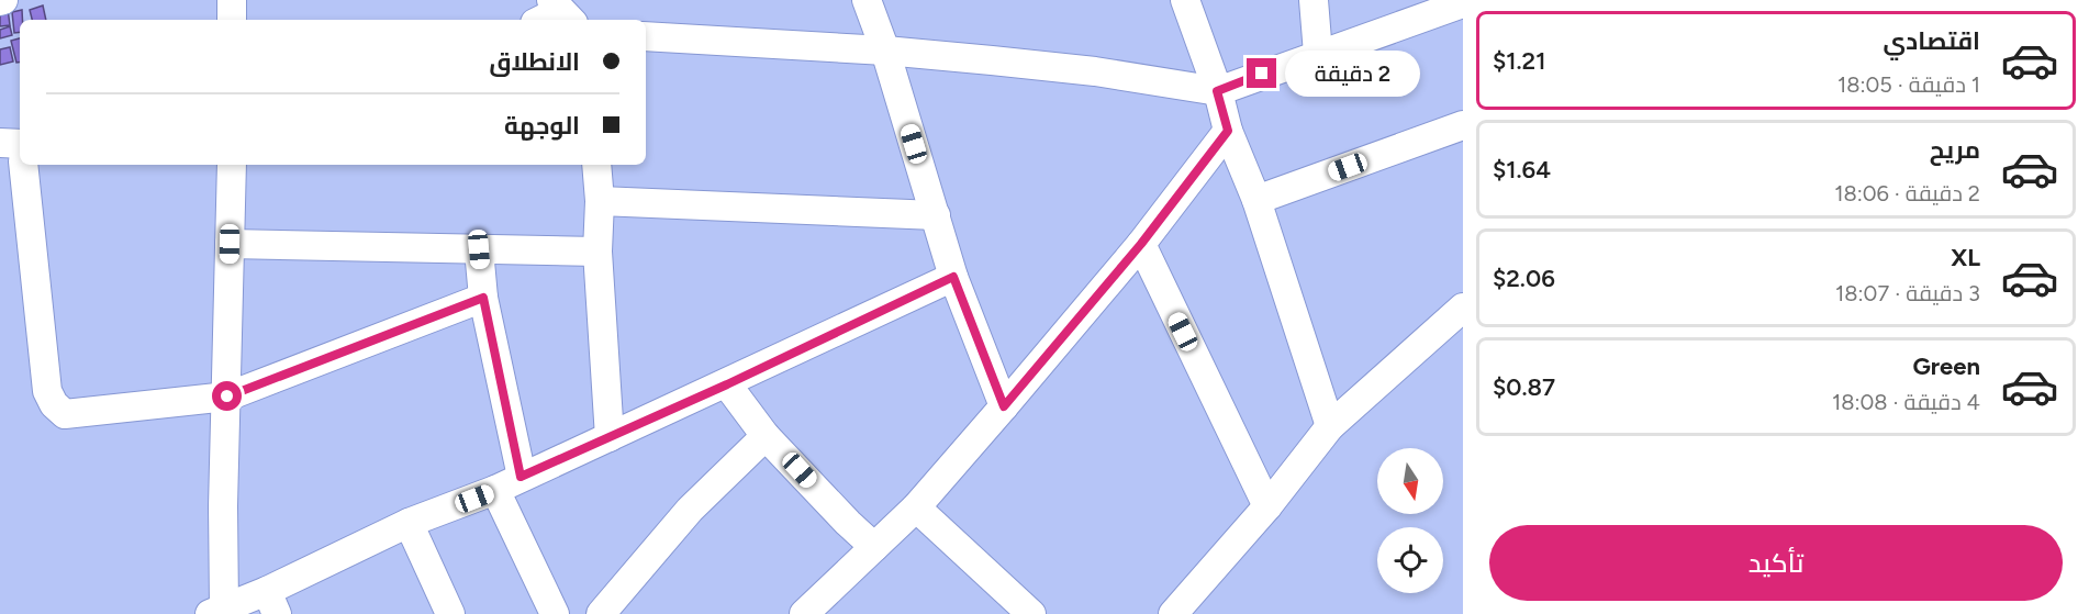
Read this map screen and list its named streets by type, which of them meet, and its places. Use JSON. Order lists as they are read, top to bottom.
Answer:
{
  "north": "bottom",
  "page": {
    "list": [
      {
        "name": "اقتصادي",
        "note": "1 دقيقة · 18:05",
        "value": "$1.21"
      },
      {
        "name": "مريح",
        "note": "2 دقيقة · 18:06",
        "value": "$1.64"
      },
      {
        "name": "XL",
        "note": "3 دقيقة · 18:07",
        "value": "$2.06"
      },
      {
        "name": "Green",
        "note": "4 دقيقة · 18:08",
        "value": "$0.87"
      }
    ],
    "banner": ["الانطلاق", "الوجهة"],
    "bubble": "2 دقيقة",
    "buttons": "تأكيد"
  }
}
